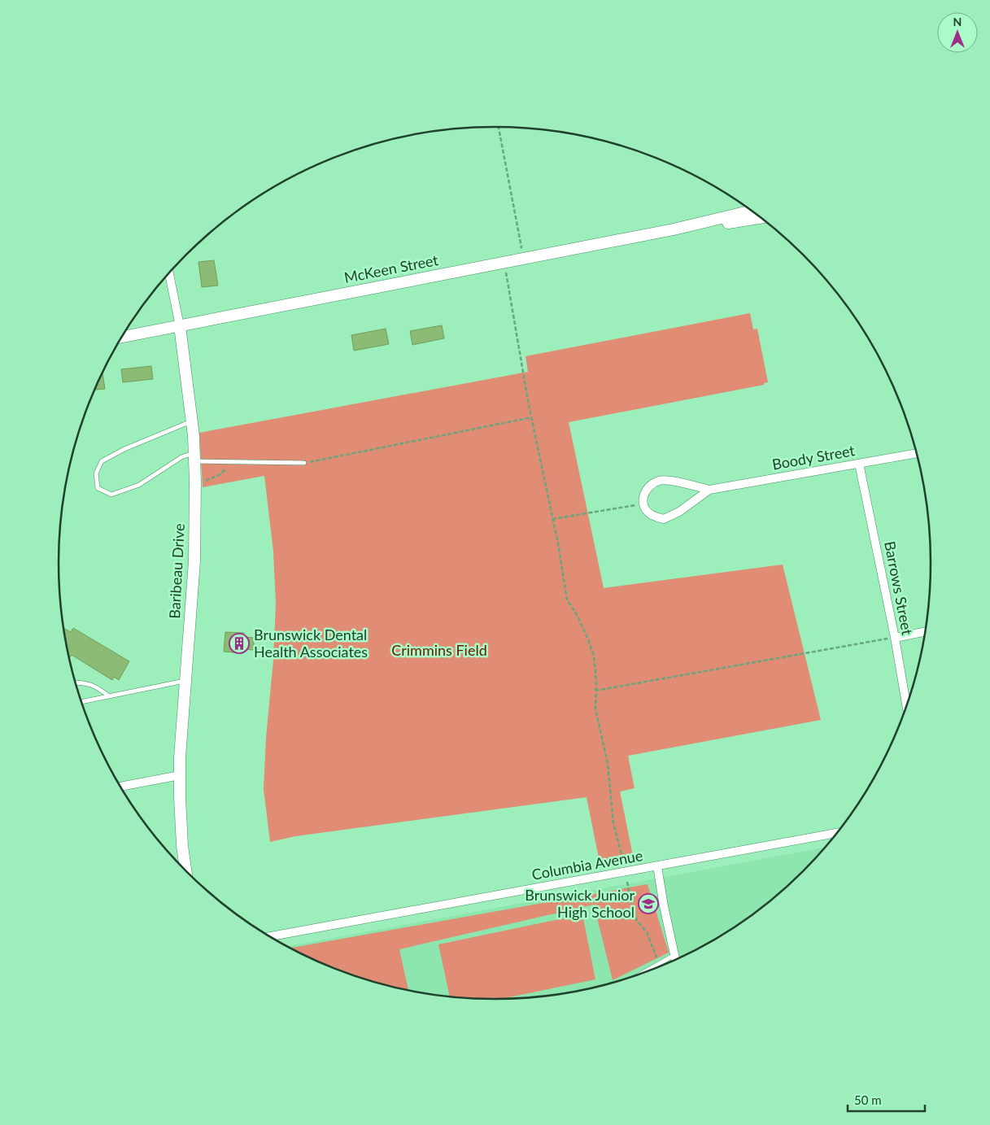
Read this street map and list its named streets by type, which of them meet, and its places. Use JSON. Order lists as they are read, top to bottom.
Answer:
{
  "streets": {
    "street": [
      "McKeen Street",
      "Boody Street",
      "Baribeau Drive",
      "Barrows Street",
      "Columbia Avenue"
    ]
  },
  "crossings": [
    ["McKeen Street", "Baribeau Drive"],
    ["Boody Street", "Barrows Street"]
  ],
  "parks": ["Crimmins Field"],
  "places": {
    "building": ["Brunswick Dental Health Associates"],
    "school or university": ["Brunswick Junior High School"]
  },
  "scale_bar": "50 m",
  "north": "top"
}
